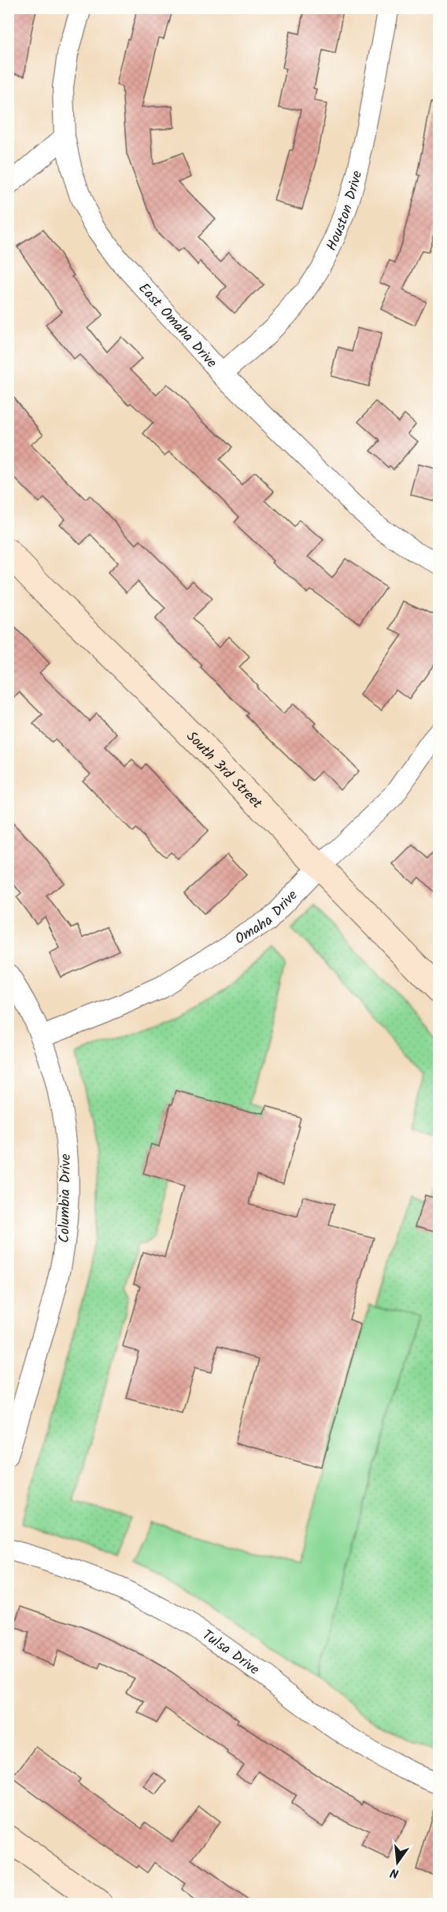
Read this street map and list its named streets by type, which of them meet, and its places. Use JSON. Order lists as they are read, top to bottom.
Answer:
{
  "streets": {
    "street": [
      "Houston Drive",
      "East Omaha Drive",
      "South 3rd Street",
      "Omaha Drive",
      "Columbia Drive",
      "Tulsa Drive"
    ]
  },
  "crossings": [
    ["Houston Drive", "East Omaha Drive"],
    ["South 3rd Street", "Omaha Drive"],
    ["Omaha Drive", "Columbia Drive"]
  ],
  "north": "bottom"
}
